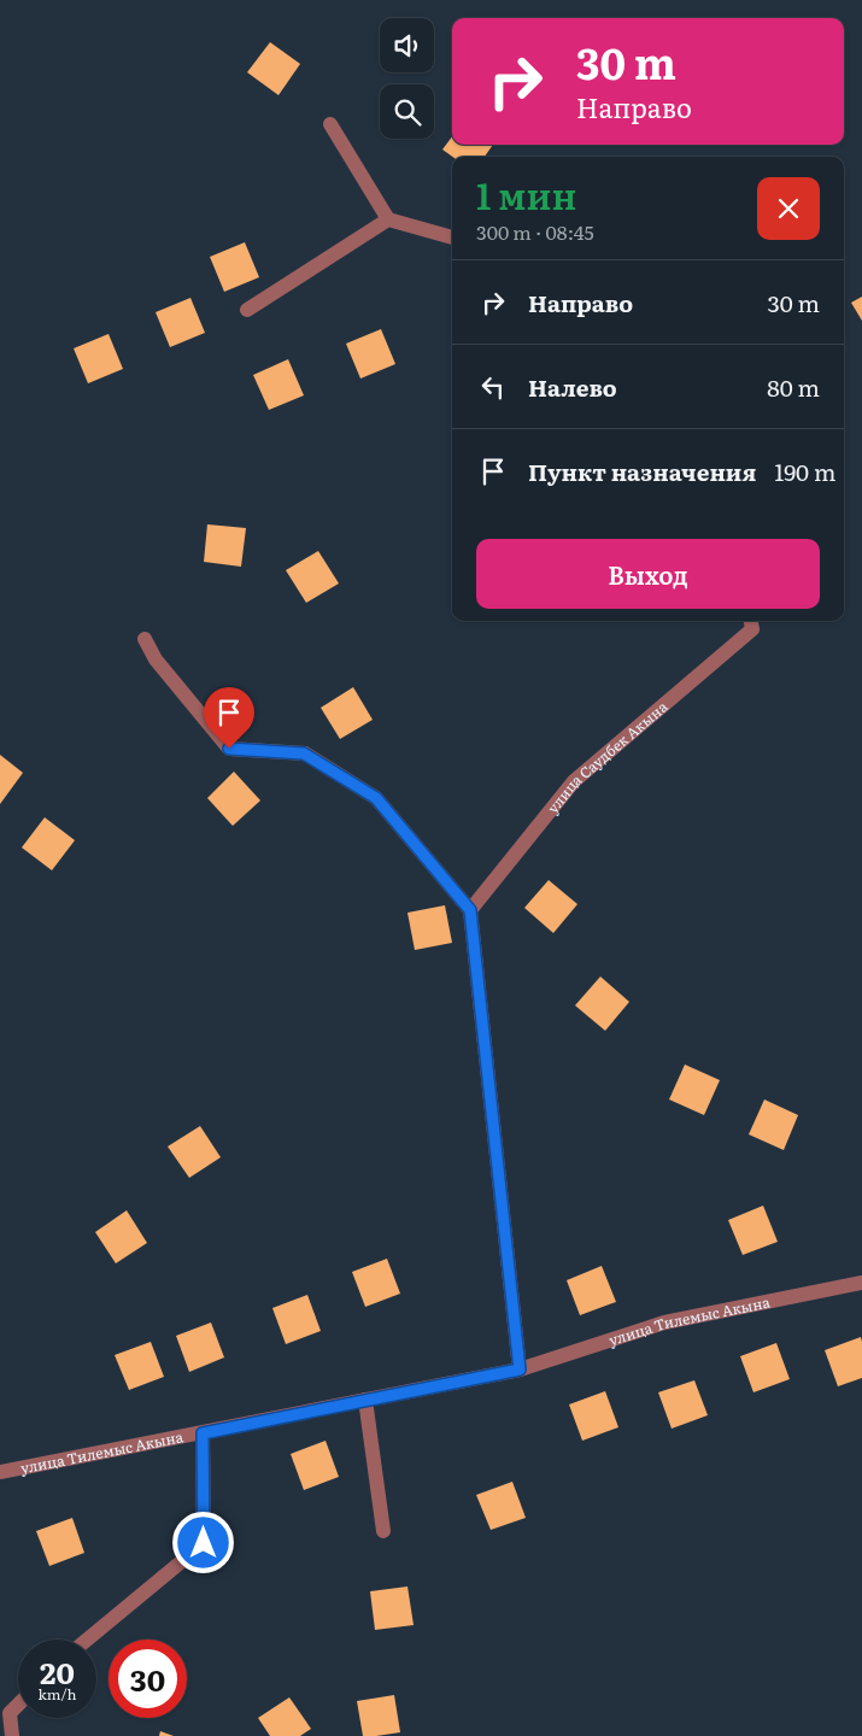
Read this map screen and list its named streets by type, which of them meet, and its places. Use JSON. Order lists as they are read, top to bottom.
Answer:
{
  "streets": {
    "street": ["улица Саудбек Акына", "улица Тилемыс Акына"]
  },
  "page": {
    "turn": ["30 m", "Направо"],
    "heading": ["1 мин", "300 m · 08:45"],
    "list": [
      {
        "name": "Направо",
        "value": "30 m"
      },
      {
        "name": "Налево",
        "value": "80 m"
      },
      {
        "name": "Пункт назначения",
        "value": "190 m"
      }
    ],
    "buttons": "Выход",
    "speed": "20 km/h",
    "limit": "30"
  }
}
